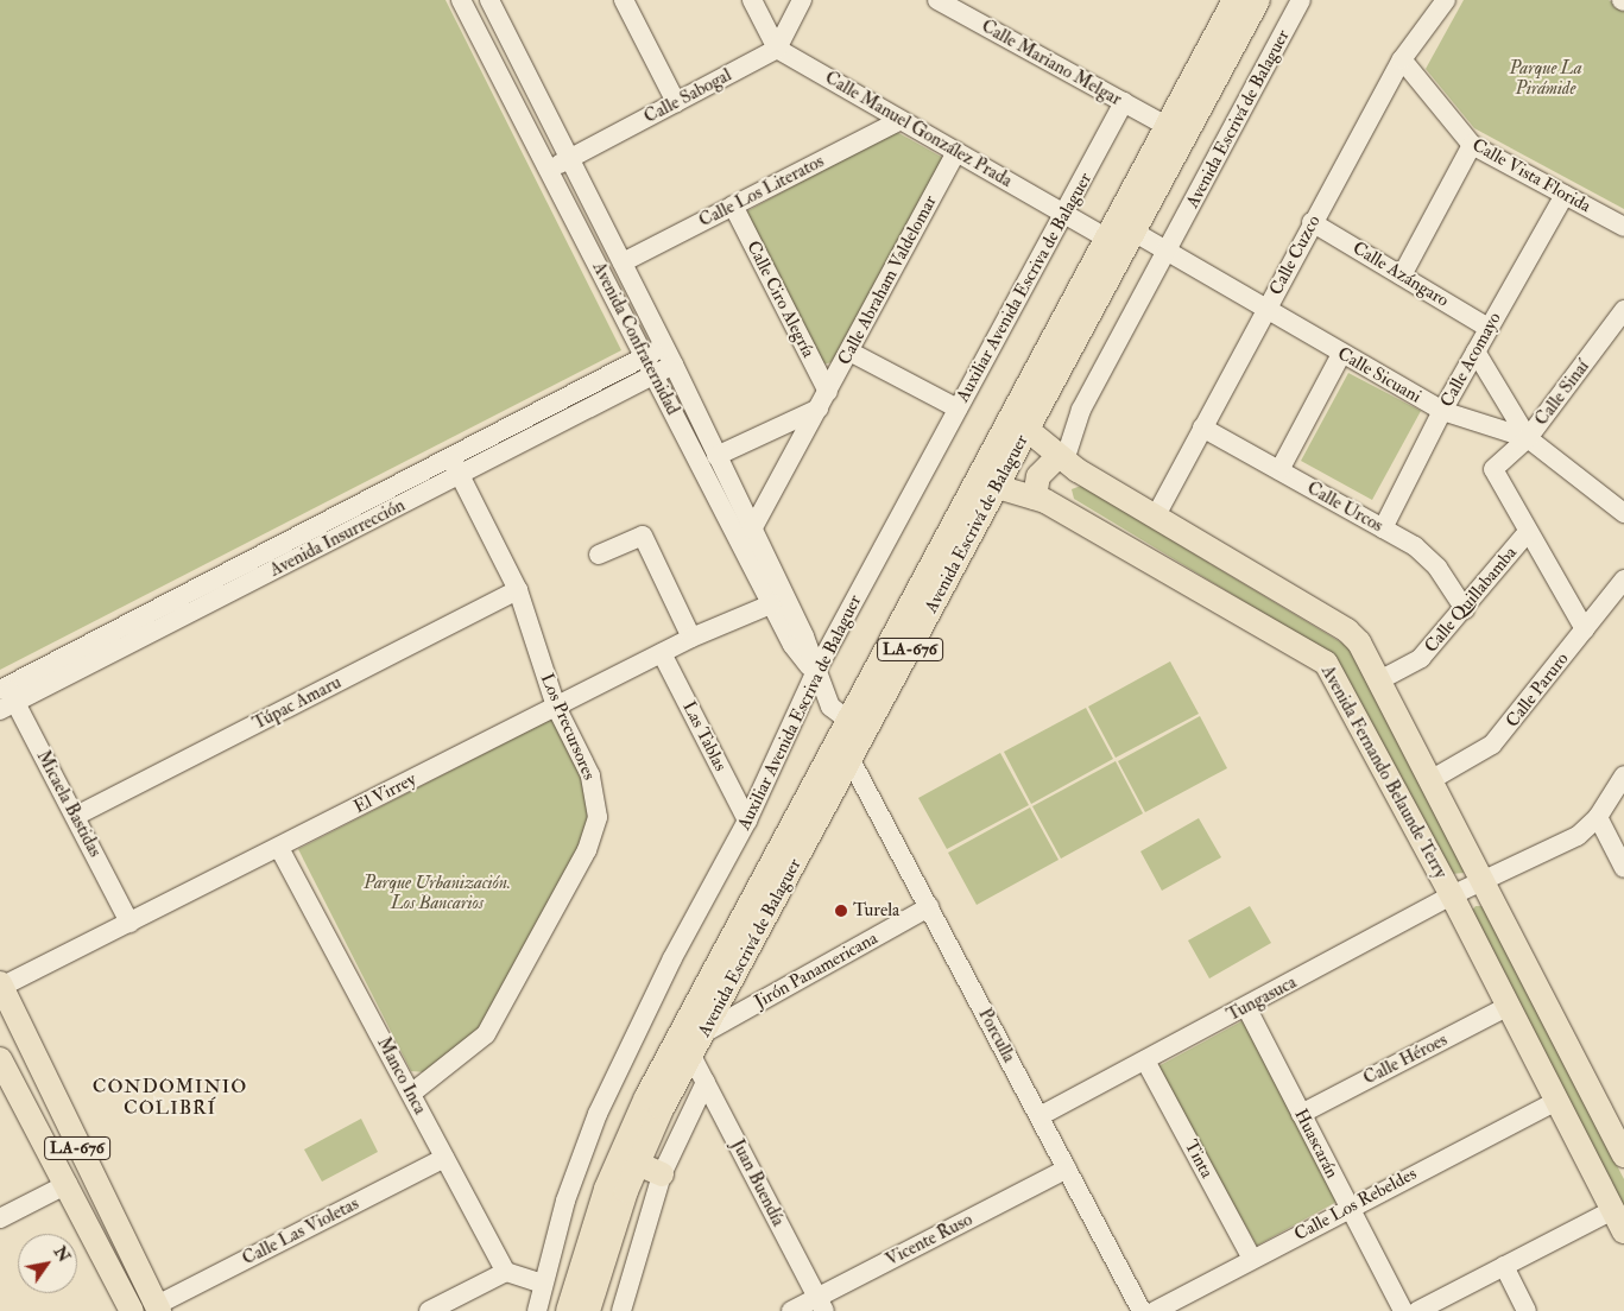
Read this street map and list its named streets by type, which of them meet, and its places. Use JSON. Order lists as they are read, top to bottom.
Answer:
{
  "streets": {
    "main road": ["Avenida Escrivá de Balaguer", "LA-676", "Avenida Fernando Belaunde Terry"],
    "street": [
      "Calle Mariano Melgar",
      "Calle Sabogal",
      "Calle Manuel González Prada",
      "Calle Vista Florida",
      "Calle Los Literatos",
      "Calle Cuzco",
      "Calle Azángaro",
      "Calle Abraham Valdelomar",
      "Auxiliar Avenida Escriva de Balaguer",
      "Calle Ciro Alegría",
      "Avenida Confraternidad",
      "Calle Acomayo",
      "Calle Sicuani",
      "Calle Sinaí",
      "Calle Urcos",
      "Avenida Insurrección",
      "Calle Quillabamba",
      "Calle Paruro",
      "Túpac Amaru",
      "Los Precursores",
      "Las Tablas",
      "El Virrey",
      "Micaela Bastidas",
      "Jirón Panamericana",
      "Tungasuca",
      "Porculla",
      "Calle Héroes",
      "Manco Inca",
      "Huascarán",
      "Tinta",
      "Juan Buendía",
      "Calle Los Rebeldes",
      "Calle Las Violetas",
      "Vicente Ruso"
    ]
  },
  "crossings": [
    ["Calle Mariano Melgar", "Avenida Escrivá de Balaguer"],
    ["Calle Mariano Melgar", "Auxiliar Avenida Escriva de Balaguer"],
    ["Calle Sabogal", "Calle Manuel González Prada"],
    ["Calle Sabogal", "Avenida Confraternidad"],
    ["Avenida Escrivá de Balaguer", "Calle Manuel González Prada"],
    ["Avenida Escrivá de Balaguer", "Avenida Confraternidad"],
    ["Avenida Escrivá de Balaguer", "Calle Sicuani"],
    ["Avenida Escrivá de Balaguer", "Avenida Fernando Belaunde Terry"],
    ["Avenida Escrivá de Balaguer", "Jirón Panamericana"],
    ["Avenida Escrivá de Balaguer", "Porculla"],
    ["Avenida Escrivá de Balaguer", "Juan Buendía"],
    ["Calle Manuel González Prada", "Calle Los Literatos"],
    ["Calle Manuel González Prada", "Calle Abraham Valdelomar"],
    ["Calle Manuel González Prada", "Auxiliar Avenida Escriva de Balaguer"],
    ["Calle Vista Florida", "Calle Cuzco"],
    ["Calle Vista Florida", "Calle Acomayo"],
    ["Calle Los Literatos", "Calle Ciro Alegría"],
    ["Calle Los Literatos", "Avenida Confraternidad"],
    ["Calle Cuzco", "Calle Azángaro"],
    ["Calle Cuzco", "Calle Sicuani"],
    ["Calle Cuzco", "Calle Urcos"],
    ["Calle Cuzco", "Avenida Fernando Belaunde Terry"],
    ["Calle Azángaro", "Calle Acomayo"],
    ["Calle Abraham Valdelomar", "Calle Ciro Alegría"],
    ["Calle Abraham Valdelomar", "Avenida Confraternidad"],
    ["Auxiliar Avenida Escriva de Balaguer", "Avenida Confraternidad"],
    ["Auxiliar Avenida Escriva de Balaguer", "Las Tablas"],
    ["Avenida Confraternidad", "Avenida Insurrección"],
    ["Avenida Confraternidad", "El Virrey"],
    ["Calle Acomayo", "Calle Sicuani"],
    ["Calle Acomayo", "Calle Urcos"],
    ["Calle Sicuani", "Calle Sinaí"],
    ["Calle Sinaí", "Calle Quillabamba"],
    ["Calle Urcos", "Calle Quillabamba"],
    ["Avenida Insurrección", "Los Precursores"],
    ["Avenida Insurrección", "Micaela Bastidas"],
    ["Calle Quillabamba", "Avenida Fernando Belaunde Terry"],
    ["LA-676", "El Virrey"],
    ["LA-676", "Calle Las Violetas"],
    ["Calle Paruro", "Avenida Fernando Belaunde Terry"],
    ["Túpac Amaru", "Los Precursores"],
    ["Túpac Amaru", "Micaela Bastidas"],
    ["Los Precursores", "El Virrey"],
    ["Los Precursores", "Manco Inca"],
    ["Las Tablas", "El Virrey"],
    ["Avenida Fernando Belaunde Terry", "Tungasuca"],
    ["Avenida Fernando Belaunde Terry", "Calle Héroes"],
    ["Avenida Fernando Belaunde Terry", "Calle Los Rebeldes"],
    ["El Virrey", "Micaela Bastidas"],
    ["El Virrey", "Manco Inca"],
    ["Jirón Panamericana", "Porculla"],
    ["Tungasuca", "Porculla"],
    ["Tungasuca", "Huascarán"],
    ["Tungasuca", "Tinta"],
    ["Porculla", "Vicente Ruso"],
    ["Calle Héroes", "Huascarán"],
    ["Manco Inca", "Calle Las Violetas"],
    ["Huascarán", "Calle Los Rebeldes"],
    ["Tinta", "Calle Los Rebeldes"],
    ["Juan Buendía", "Vicente Ruso"]
  ],
  "districts": ["CONDOMINIO COLIBRÍ"],
  "parks": ["Parque La Pirámide", "Parque Urbanización. Los Bancarios"],
  "places": ["Turela"],
  "north": "top right"
}
